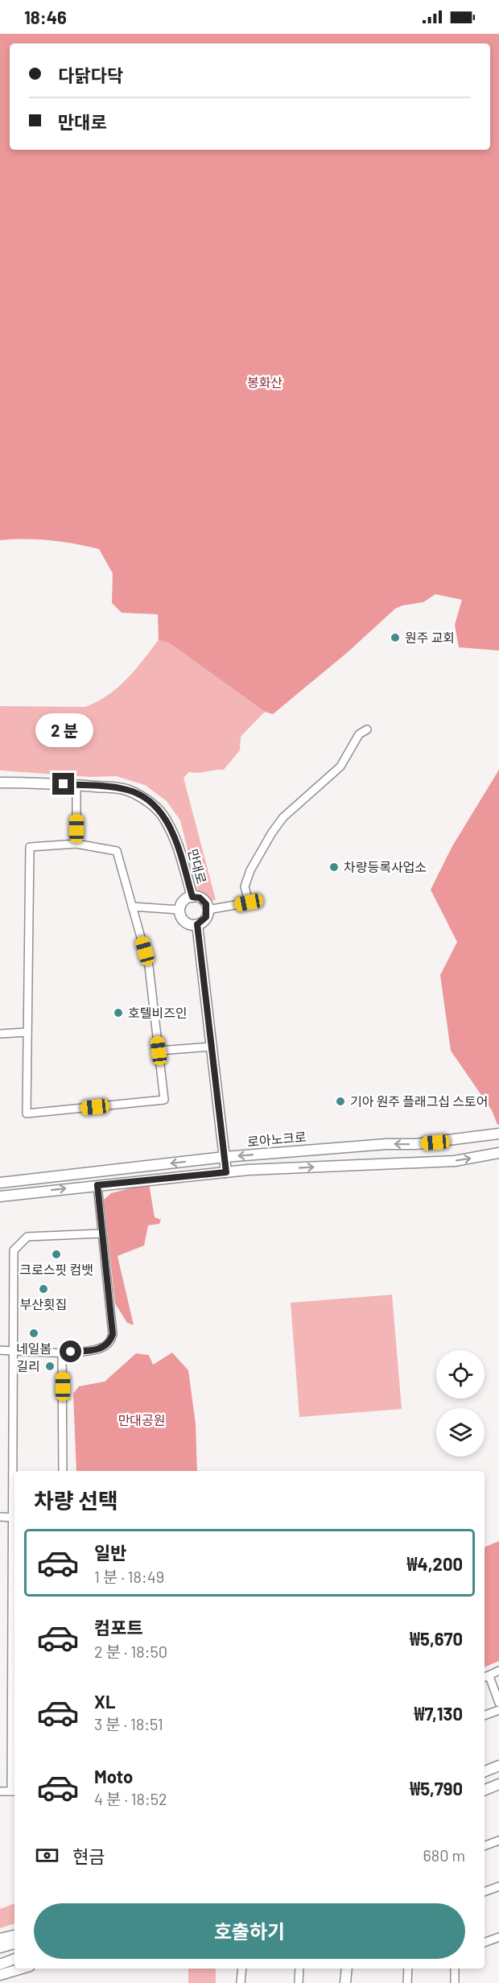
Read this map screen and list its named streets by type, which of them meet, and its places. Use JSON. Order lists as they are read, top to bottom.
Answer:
{
  "streets": {
    "street": ["만대로", "로아노크로"]
  },
  "parks": ["봉화산", "만대공원"],
  "places": [
    "원주 교회",
    "차량등록사업소",
    "호텔비즈인",
    "기아 원주 플래그십 스토어",
    "크로스핏 컴뱃",
    "부산횟집",
    "네일봄",
    "길리"
  ],
  "page": {
    "status": "18:46",
    "banner": ["다닭다닥", "만대로"],
    "bubble": "2 분",
    "heading": "차량 선택",
    "list": [
      {
        "name": "일반",
        "note": "1 분 · 18:49",
        "value": "₩4,200"
      },
      {
        "name": "컴포트",
        "note": "2 분 · 18:50",
        "value": "₩5,670"
      },
      {
        "name": "XL",
        "note": "3 분 · 18:51",
        "value": "₩7,130"
      },
      {
        "name": "Moto",
        "note": "4 분 · 18:52",
        "value": "₩5,790"
      }
    ],
    "pay": ["현금", "680 m"],
    "buttons": "호출하기"
  }
}
